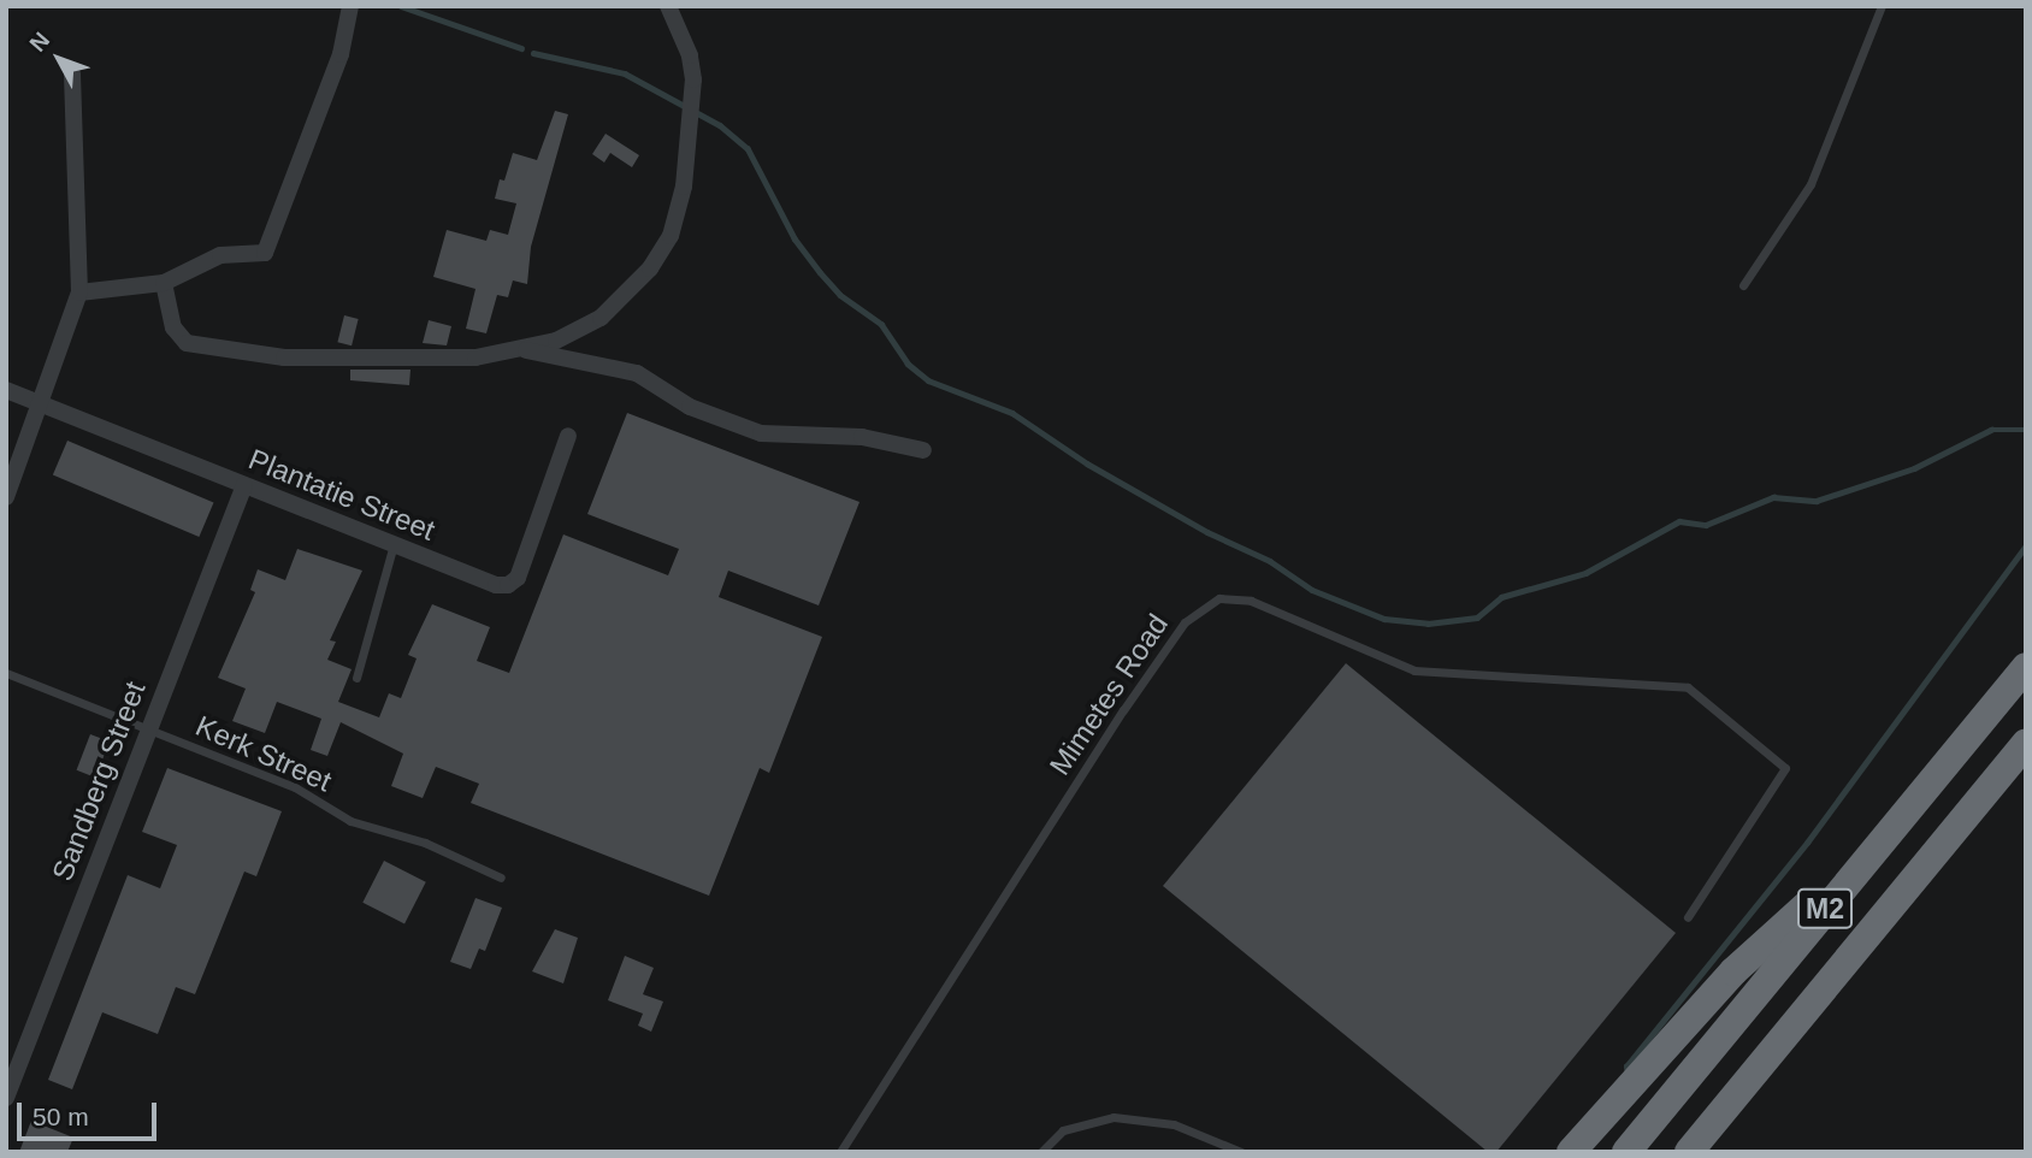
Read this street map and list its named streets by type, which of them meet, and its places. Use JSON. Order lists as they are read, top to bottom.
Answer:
{
  "streets": {
    "highway": ["M2"],
    "street": ["Plantatie Street", "Sandberg Street"],
    "lane": ["Mimetes Road", "Kerk Street"]
  },
  "crossings": [
    ["Plantatie Street", "Sandberg Street"],
    ["Kerk Street", "Sandberg Street"]
  ],
  "scale_bar": "50 m",
  "north": "top left"
}
